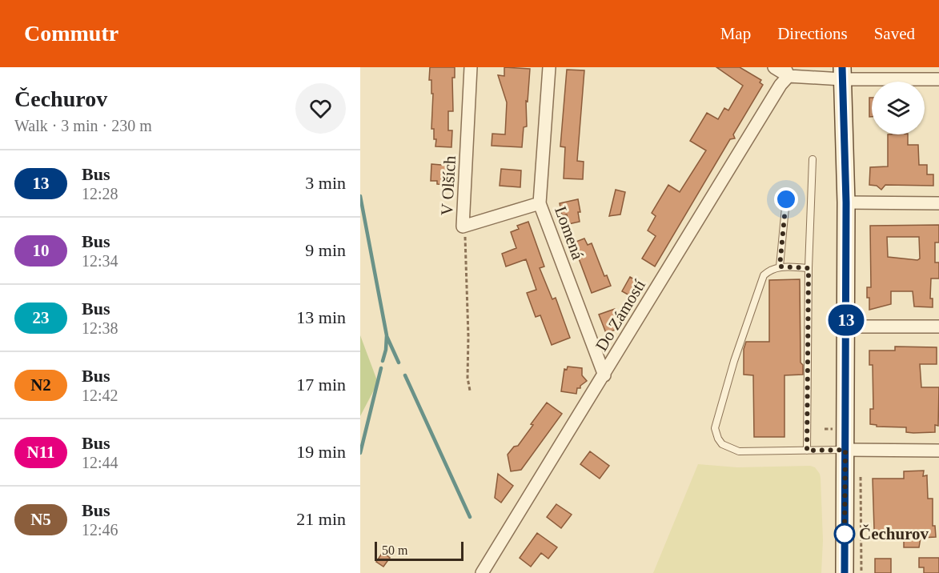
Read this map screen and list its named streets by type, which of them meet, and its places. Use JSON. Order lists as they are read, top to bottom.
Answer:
{
  "streets": {
    "street": ["V Olších", "Lomená", "Do Zámostí"]
  },
  "crossings": [
    ["V Olších", "Lomená"],
    ["Lomená", "Do Zámostí"]
  ],
  "places": ["Čechurov"],
  "lines": ["bus line 13"],
  "scale_bar": "50 m",
  "page": {
    "header": "Commutr",
    "nav": ["Map", "Directions", "Saved"],
    "heading": ["Čechurov", "Walk · 3 min · 230 m"],
    "on_map": "13",
    "list": [
      {
        "mark": "13",
        "name": "Bus",
        "note": "12:28",
        "value": "3 min"
      },
      {
        "mark": "10",
        "name": "Bus",
        "note": "12:34",
        "value": "9 min"
      },
      {
        "mark": "23",
        "name": "Bus",
        "note": "12:38",
        "value": "13 min"
      },
      {
        "mark": "N2",
        "name": "Bus",
        "note": "12:42",
        "value": "17 min"
      },
      {
        "mark": "N11",
        "name": "Bus",
        "note": "12:44",
        "value": "19 min"
      },
      {
        "mark": "N5",
        "name": "Bus",
        "note": "12:46",
        "value": "21 min"
      }
    ],
    "scale": "50 m"
  }
}
